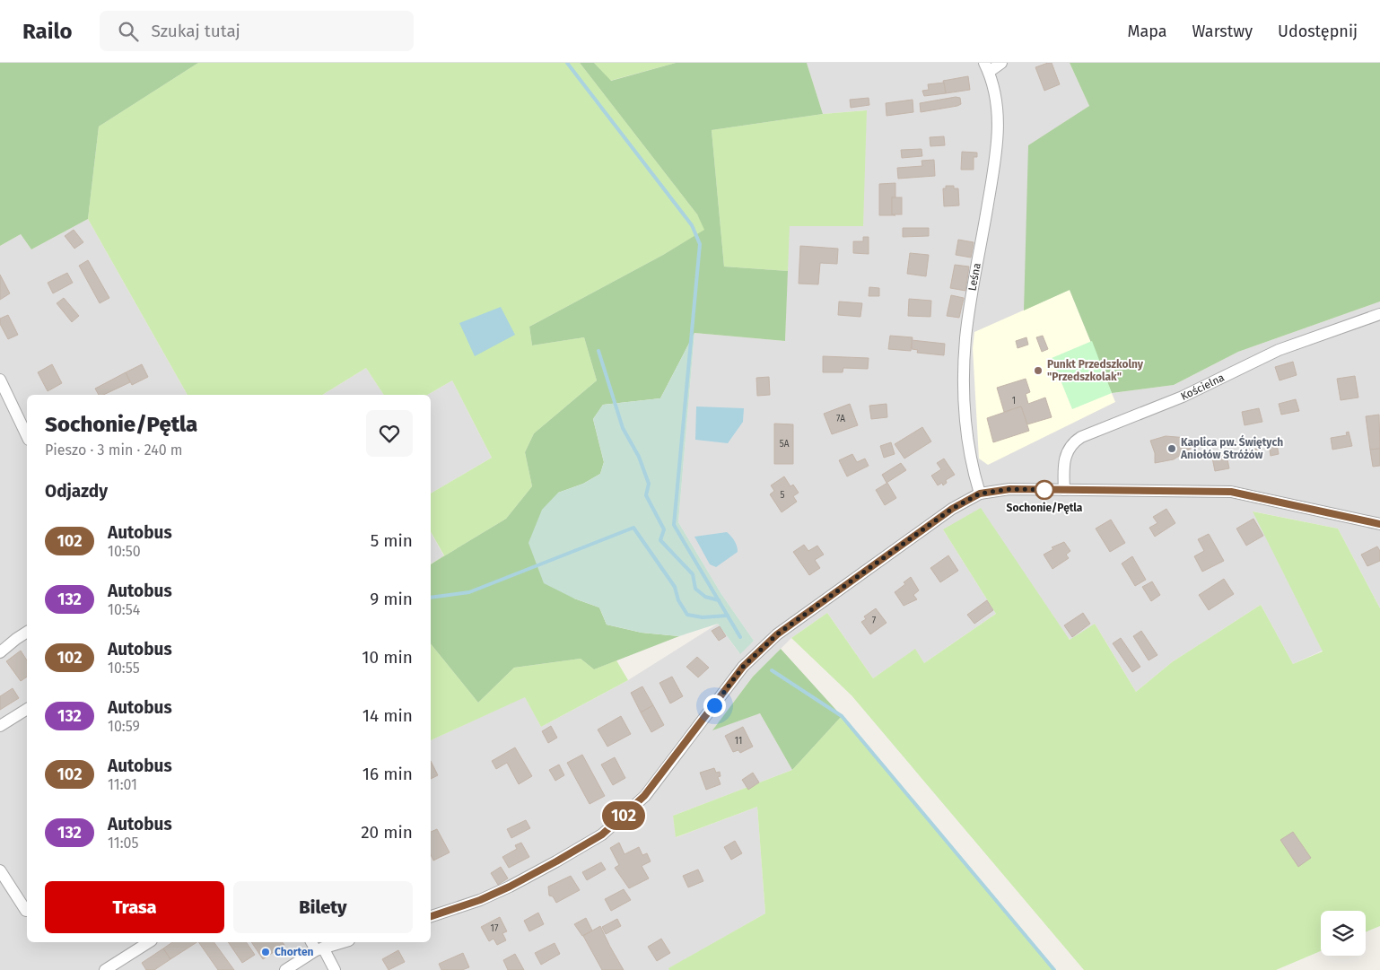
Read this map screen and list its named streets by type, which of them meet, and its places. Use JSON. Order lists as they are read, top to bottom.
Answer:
{
  "streets": {
    "street": ["Leśna", "Kościelna"]
  },
  "places": [
    "Punkt Przedszkolny \"Przedszkolak\"",
    "Kaplica pw. Świętych Aniołów Stróżów",
    "Sochonie/Pętla",
    "Chorten"
  ],
  "lines": ["bus line 102"],
  "house_numbers": [
    "1",
    "7A",
    "5A",
    "5",
    "7",
    "11",
    "17"
  ],
  "page": {
    "header": "Railo",
    "search": "Szukaj tutaj",
    "nav": ["Mapa", "Warstwy", "Udostępnij"],
    "on_map": "102",
    "heading": [
      ["Sochonie/Pętla", "Pieszo · 3 min · 240 m"],
      "Odjazdy"
    ],
    "list": [
      {
        "mark": "102",
        "name": "Autobus",
        "note": "10:50",
        "value": "5 min"
      },
      {
        "mark": "132",
        "name": "Autobus",
        "note": "10:54",
        "value": "9 min"
      },
      {
        "mark": "102",
        "name": "Autobus",
        "note": "10:55",
        "value": "10 min"
      },
      {
        "mark": "132",
        "name": "Autobus",
        "note": "10:59",
        "value": "14 min"
      },
      {
        "mark": "102",
        "name": "Autobus",
        "note": "11:01",
        "value": "16 min"
      },
      {
        "mark": "132",
        "name": "Autobus",
        "note": "11:05",
        "value": "20 min"
      }
    ],
    "buttons": ["Trasa", "Bilety"]
  }
}
